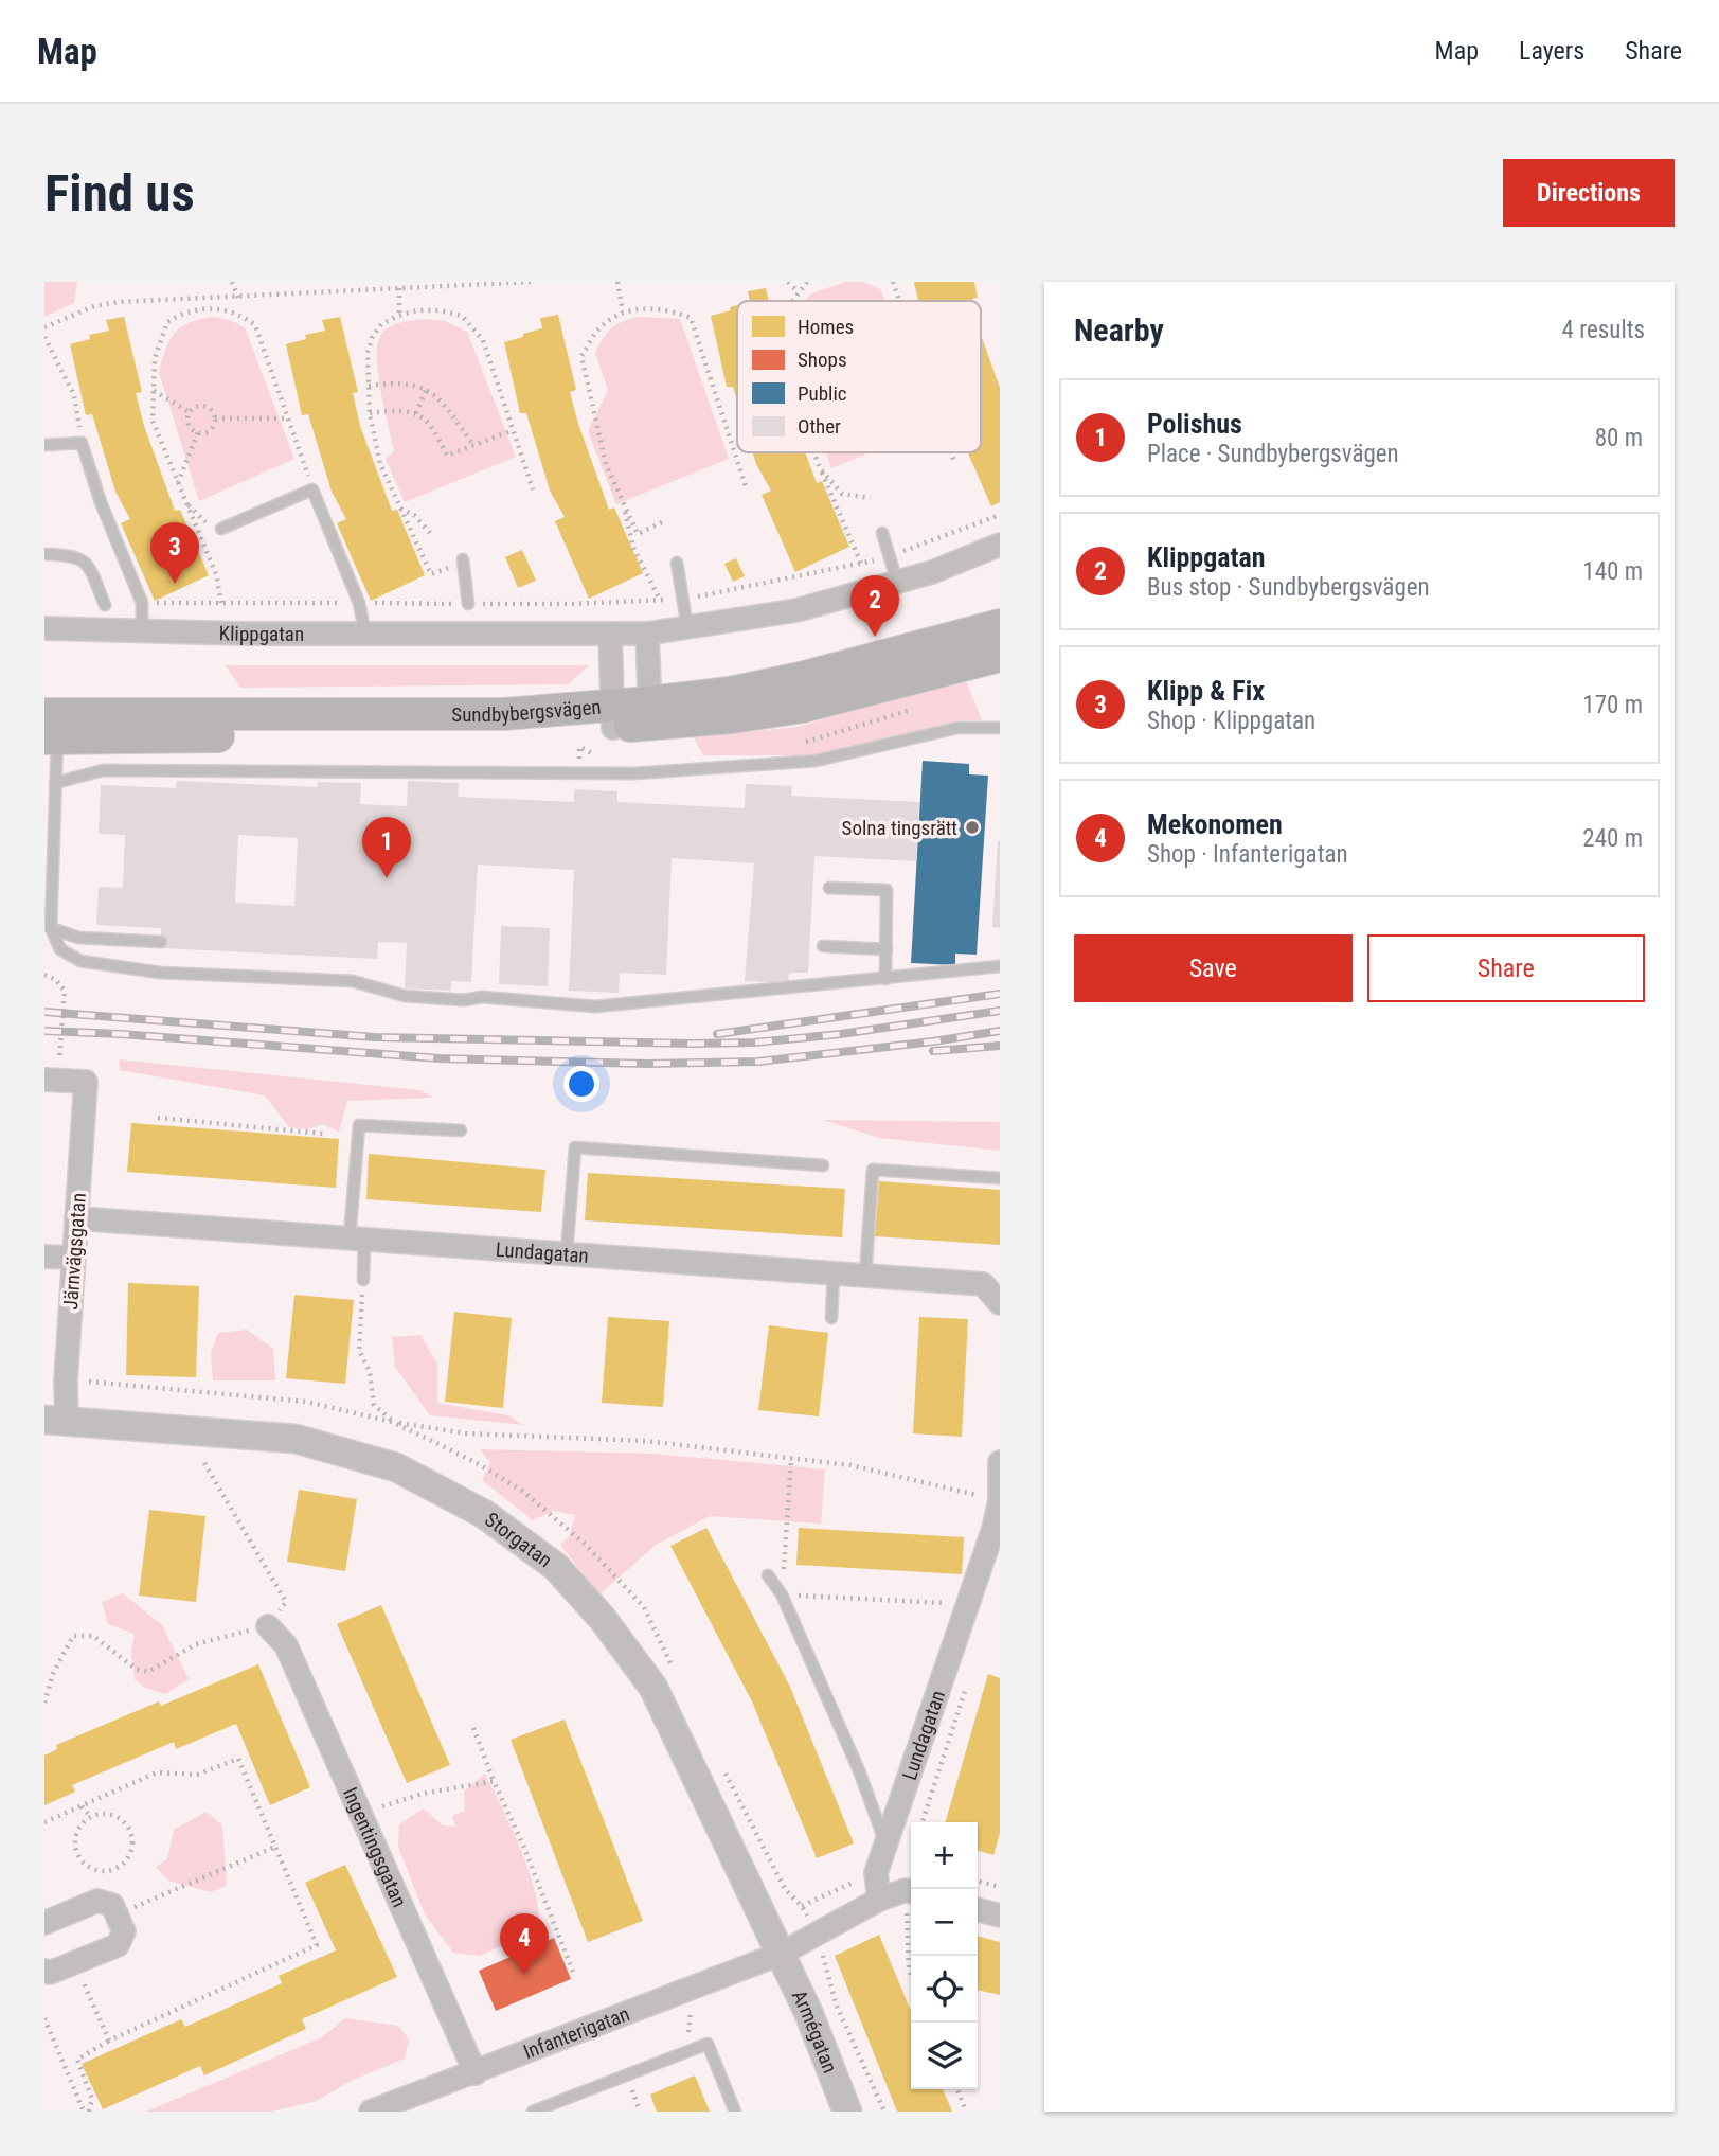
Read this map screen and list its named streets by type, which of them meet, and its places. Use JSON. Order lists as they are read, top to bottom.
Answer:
{
  "streets": {
    "main road": ["Sundbybergsvägen"],
    "street": [
      "Klippgatan",
      "Järnvägsgatan",
      "Lundagatan",
      "Storgatan",
      "Ingentingsgatan",
      "Armégatan",
      "Infanterigatan"
    ]
  },
  "crossings": [
    ["Järnvägsgatan", "Lundagatan"],
    ["Järnvägsgatan", "Storgatan"],
    ["Storgatan", "Armégatan"],
    ["Storgatan", "Infanterigatan"],
    ["Ingentingsgatan", "Infanterigatan"],
    ["Armégatan", "Infanterigatan"]
  ],
  "places": ["Solna tingsrätt"],
  "legend": [
    "Homes",
    "Shops",
    "Public",
    "Other"
  ],
  "page": {
    "header": "Map",
    "nav": ["Map", "Layers", "Share"],
    "buttons": [
      "Directions",
      ["Save", "Share"]
    ],
    "title": "Find us",
    "heading": ["Nearby", "4 results"],
    "list": [
      {
        "mark": "1",
        "name": "Polishus",
        "note": "Place · Sundbybergsvägen",
        "value": "80 m"
      },
      {
        "mark": "2",
        "name": "Klippgatan",
        "note": "Bus stop · Sundbybergsvägen",
        "value": "140 m"
      },
      {
        "mark": "3",
        "name": "Klipp & Fix",
        "note": "Shop · Klippgatan",
        "value": "170 m"
      },
      {
        "mark": "4",
        "name": "Mekonomen",
        "note": "Shop · Infanterigatan",
        "value": "240 m"
      }
    ],
    "pins": [
      "3",
      "2",
      "1",
      "4"
    ],
    "map_buttons": ["+", "−"]
  }
}
